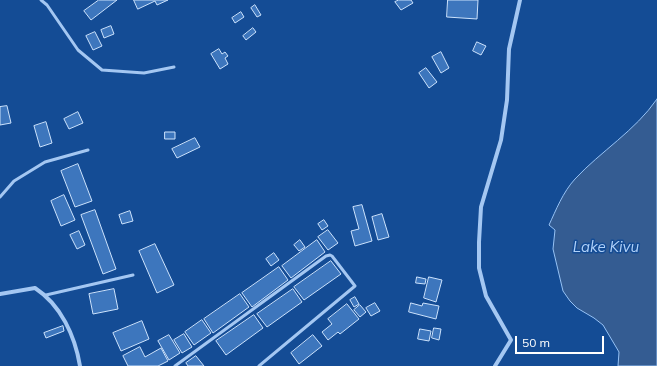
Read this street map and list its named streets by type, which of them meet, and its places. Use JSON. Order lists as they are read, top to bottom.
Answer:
{
  "water": ["Lake Kivu"],
  "scale_bar": "50 m"
}
